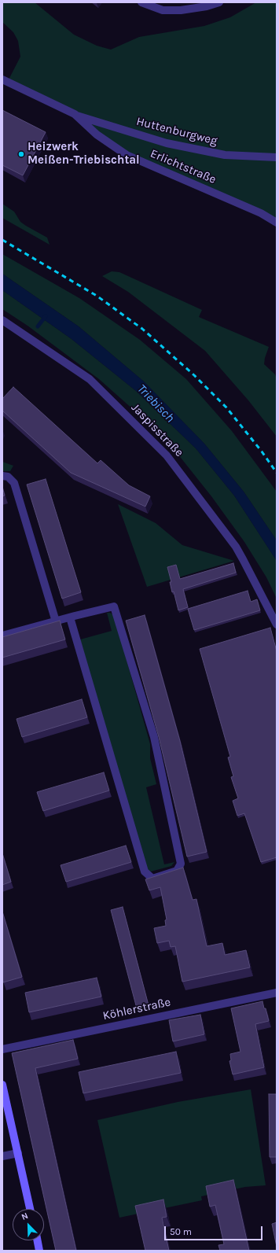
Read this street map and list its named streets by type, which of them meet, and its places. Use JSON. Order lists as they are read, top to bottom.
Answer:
{
  "streets": {
    "street": [
      "Huttenburgweg",
      "Erlichtstraße",
      "Jaspisstraße",
      "Köhlerstraße"
    ]
  },
  "crossings": [
    ["Huttenburgweg", "Erlichtstraße"]
  ],
  "water": ["Triebisch"],
  "places": ["Heizwerk Meißen-Triebischtal"],
  "scale_bar": "50 m",
  "north": "top left"
}
